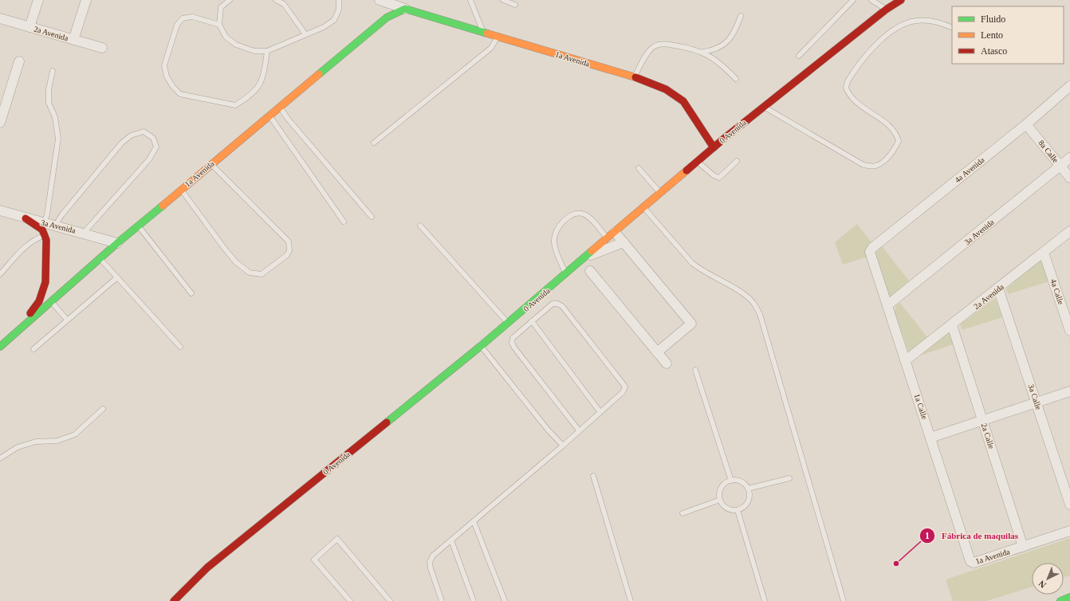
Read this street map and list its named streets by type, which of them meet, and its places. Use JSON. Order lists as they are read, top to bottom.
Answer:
{
  "streets": {
    "main road": ["1a Avenida", "0 Avenida"],
    "street": [
      "2a Avenida",
      "8a Calle",
      "4a Avenida",
      "3a Avenida",
      "4a Calle",
      "3a Calle",
      "1a Calle",
      "2a Calle"
    ]
  },
  "crossings": [
    ["2a Avenida", "4a Calle"],
    ["2a Avenida", "3a Calle"],
    ["2a Avenida", "1a Calle"],
    ["2a Avenida", "2a Calle"],
    ["1a Avenida", "0 Avenida"],
    ["1a Avenida", "3a Avenida"],
    ["1a Avenida", "1a Calle"],
    ["1a Avenida", "2a Calle"],
    ["8a Calle", "4a Avenida"],
    ["8a Calle", "3a Avenida"],
    ["4a Avenida", "1a Calle"],
    ["3a Avenida", "1a Calle"]
  ],
  "places": ["Fábrica de maquilas"],
  "legend": ["Fluido", "Lento", "Atasco"],
  "north": "bottom left"
}
